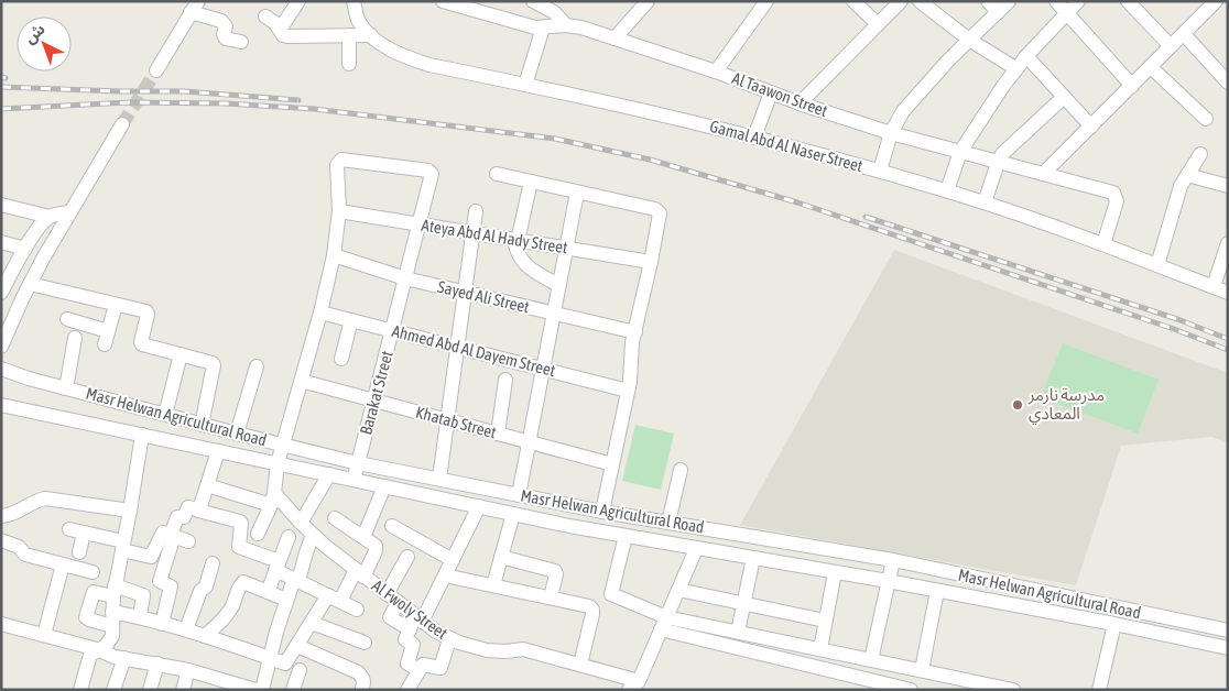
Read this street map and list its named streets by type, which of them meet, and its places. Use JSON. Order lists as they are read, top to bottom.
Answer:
{
  "streets": {
    "street": [
      "Al Taawon Street",
      "Gamal Abd Al Naser Street",
      "Ateya Abd Al Hady Street",
      "Sayed Ali Street",
      "Ahmed Abd Al Dayem Street",
      "Barakat Street",
      "Masr Helwan Agricultural Road",
      "Khatab Street",
      "Al Fwoly Street"
    ]
  },
  "crossings": [
    ["Al Taawon Street", "Gamal Abd Al Naser Street"],
    ["Ateya Abd Al Hady Street", "Barakat Street"],
    ["Sayed Ali Street", "Barakat Street"],
    ["Ahmed Abd Al Dayem Street", "Barakat Street"],
    ["Barakat Street", "Masr Helwan Agricultural Road"],
    ["Barakat Street", "Khatab Street"]
  ],
  "places": ["مدرسة نارمر المعادي"],
  "north": "top left"
}
